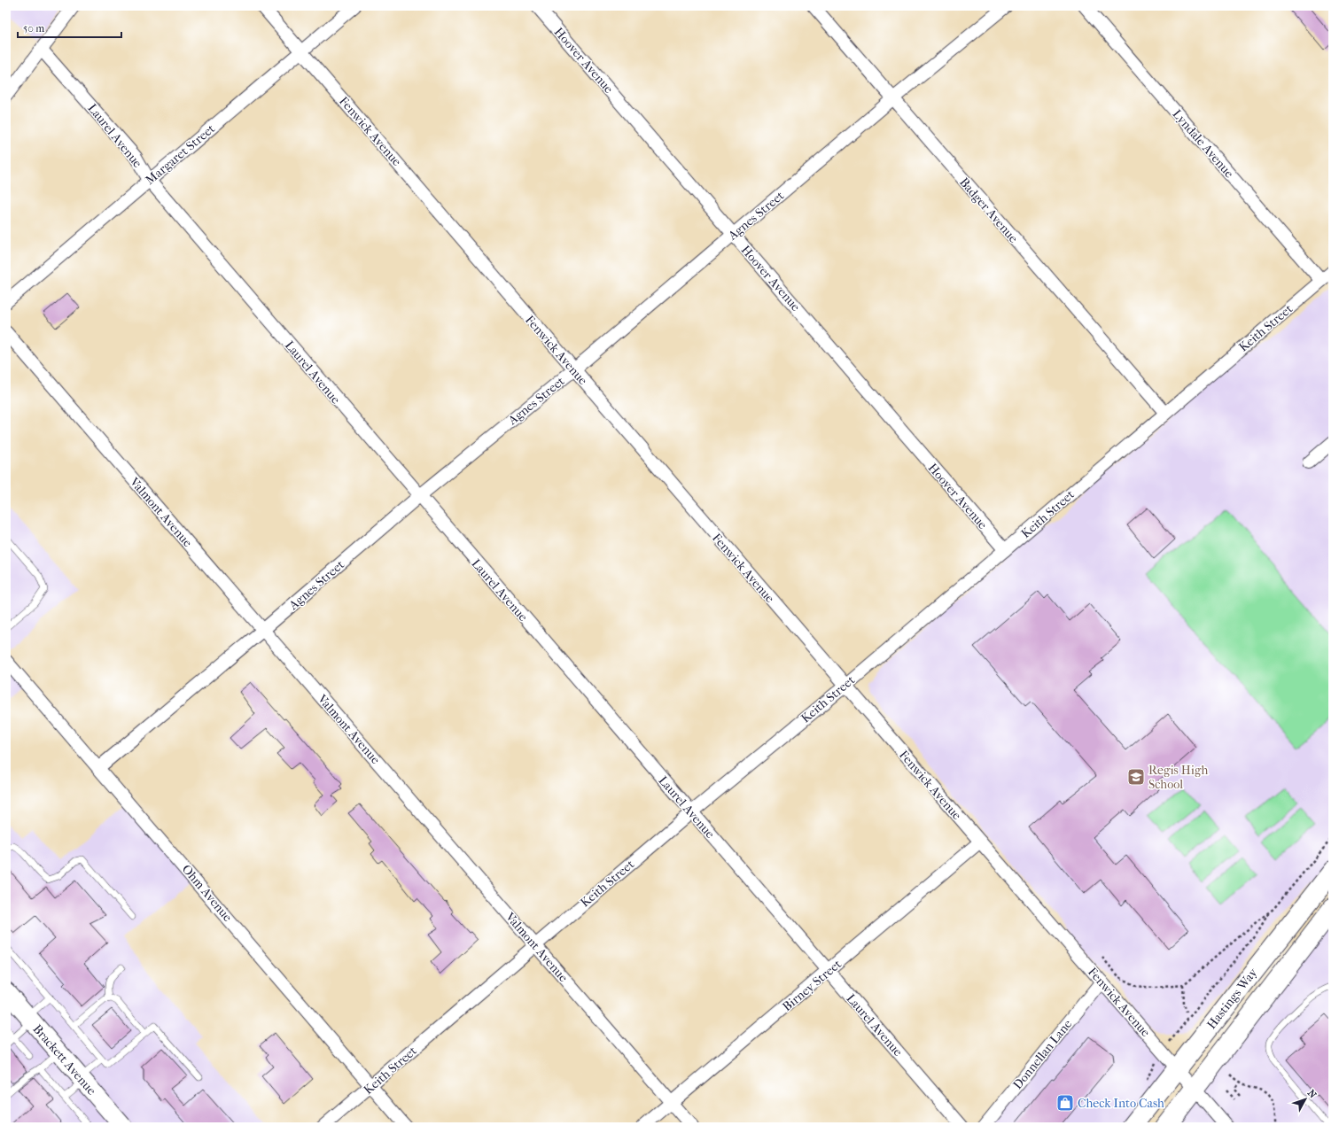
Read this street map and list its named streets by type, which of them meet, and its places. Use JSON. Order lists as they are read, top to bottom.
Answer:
{
  "streets": {
    "main road": ["Hastings Way", "Brackett Avenue"],
    "street": [
      "Hoover Avenue",
      "Fenwick Avenue",
      "Laurel Avenue",
      "Lyndale Avenue",
      "Margaret Street",
      "Badger Avenue",
      "Agnes Street",
      "Keith Street",
      "Valmont Avenue",
      "Ohm Avenue",
      "Birney Street",
      "Donnellan Lane"
    ]
  },
  "crossings": [
    ["Hoover Avenue", "Agnes Street"],
    ["Hoover Avenue", "Keith Street"],
    ["Fenwick Avenue", "Margaret Street"],
    ["Fenwick Avenue", "Agnes Street"],
    ["Fenwick Avenue", "Keith Street"],
    ["Fenwick Avenue", "Birney Street"],
    ["Fenwick Avenue", "Hastings Way"],
    ["Fenwick Avenue", "Donnellan Lane"],
    ["Laurel Avenue", "Margaret Street"],
    ["Laurel Avenue", "Agnes Street"],
    ["Laurel Avenue", "Keith Street"],
    ["Laurel Avenue", "Birney Street"],
    ["Lyndale Avenue", "Keith Street"],
    ["Badger Avenue", "Agnes Street"],
    ["Badger Avenue", "Keith Street"],
    ["Agnes Street", "Valmont Avenue"],
    ["Agnes Street", "Ohm Avenue"],
    ["Keith Street", "Valmont Avenue"],
    ["Keith Street", "Ohm Avenue"],
    ["Valmont Avenue", "Birney Street"]
  ],
  "places": {
    "school or university": ["Regis High School"],
    "shop": ["Check Into Cash"]
  },
  "scale_bar": "50 m",
  "north": "top right"
}
